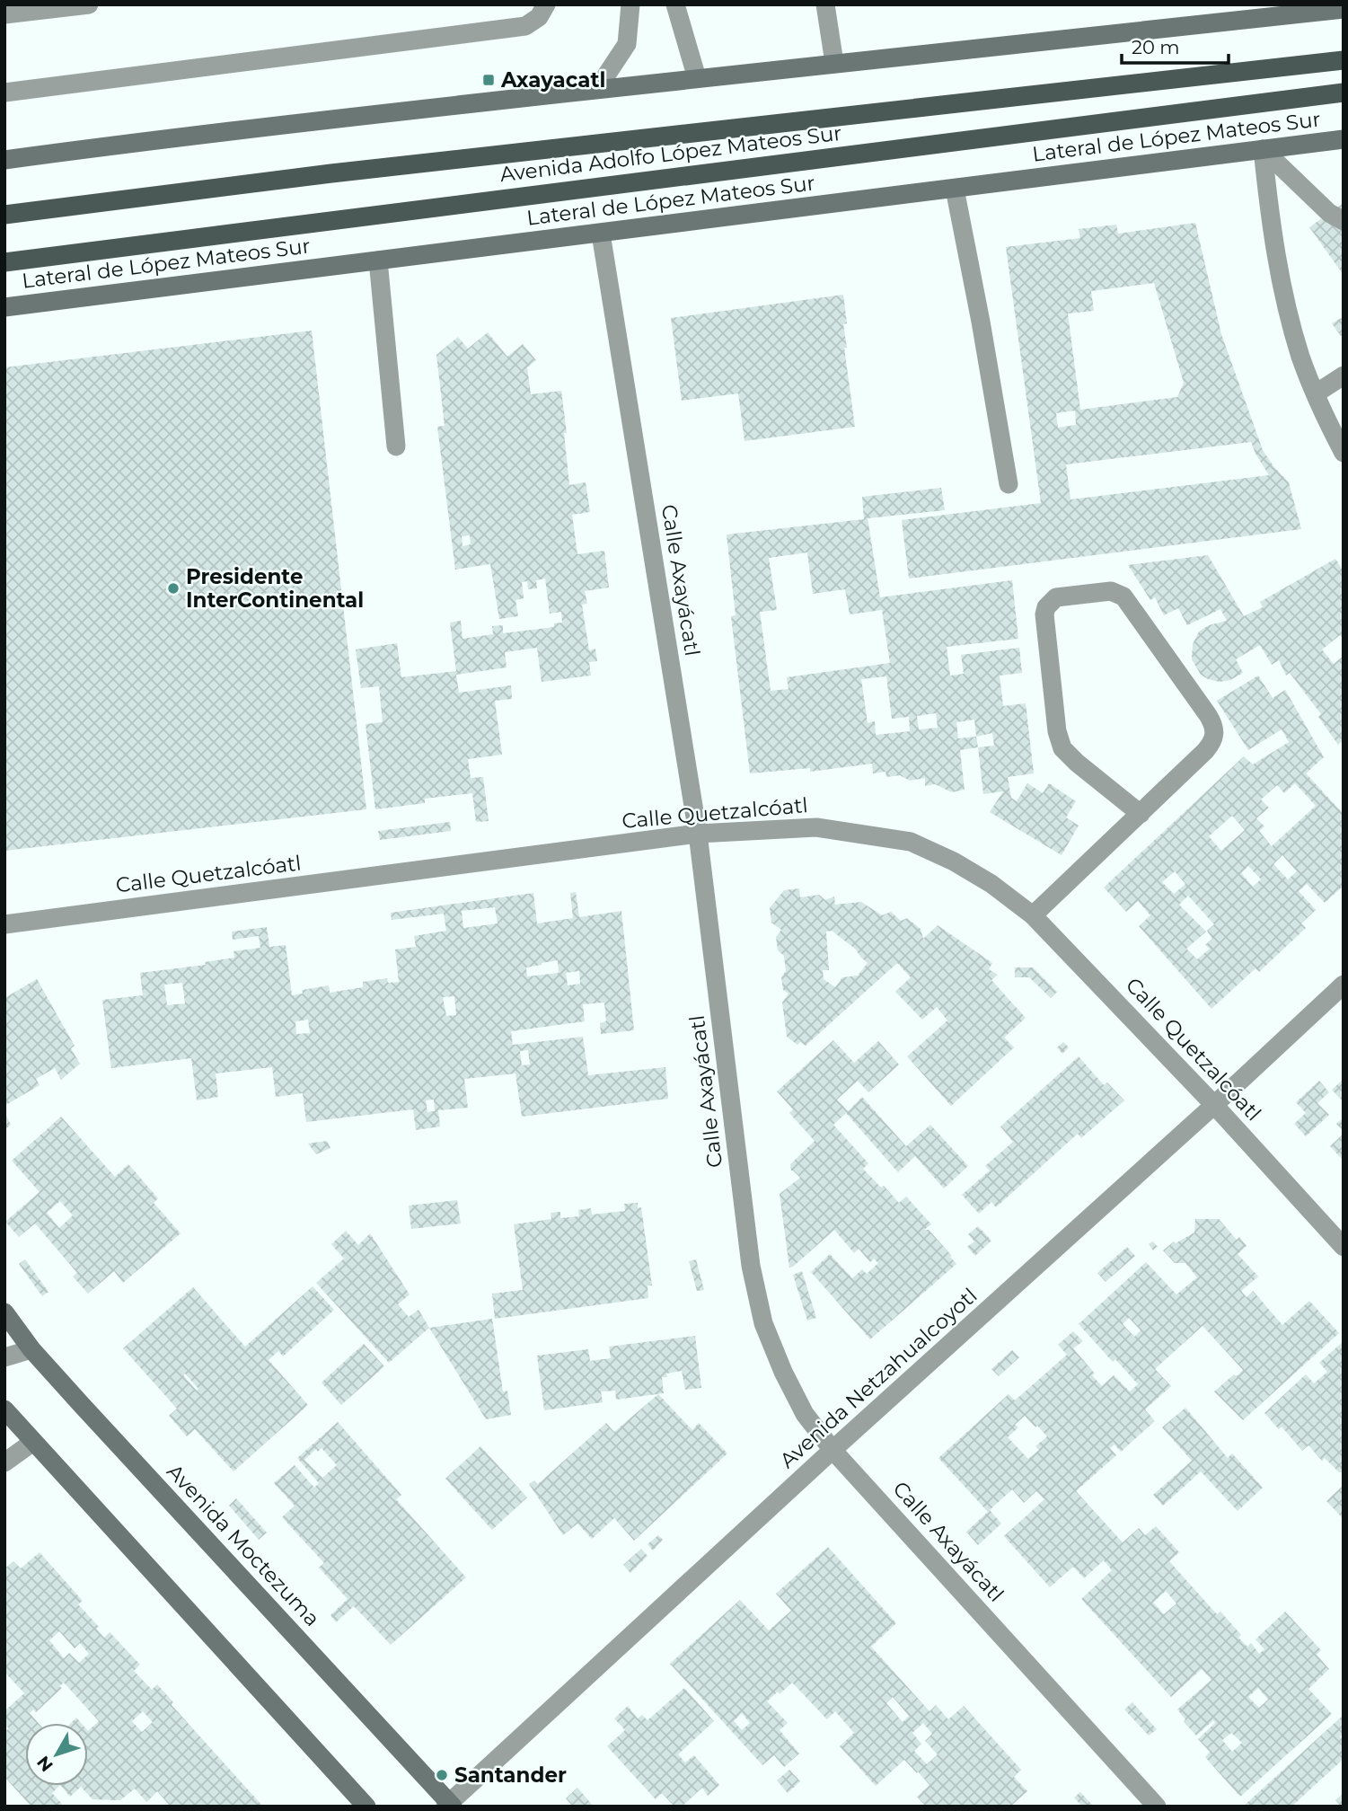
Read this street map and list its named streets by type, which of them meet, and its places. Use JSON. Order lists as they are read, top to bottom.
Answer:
{
  "streets": {
    "main road": ["Lateral de López Mateos Sur", "Avenida Adolfo López Mateos Sur", "Avenida Moctezuma"],
    "street": ["Calle Axayácatl", "Calle Quetzalcóatl", "Avenida Netzahualcoyotl"]
  },
  "crossings": [
    ["Lateral de López Mateos Sur", "Calle Axayácatl"],
    ["Calle Axayácatl", "Calle Quetzalcóatl"],
    ["Calle Axayácatl", "Avenida Netzahualcoyotl"],
    ["Calle Quetzalcóatl", "Avenida Netzahualcoyotl"],
    ["Avenida Netzahualcoyotl", "Avenida Moctezuma"]
  ],
  "places": {
    "transit": ["Axayacatl"],
    "other": ["Presidente InterContinental", "Santander"]
  },
  "scale_bar": "20 m",
  "north": "bottom left"
}
